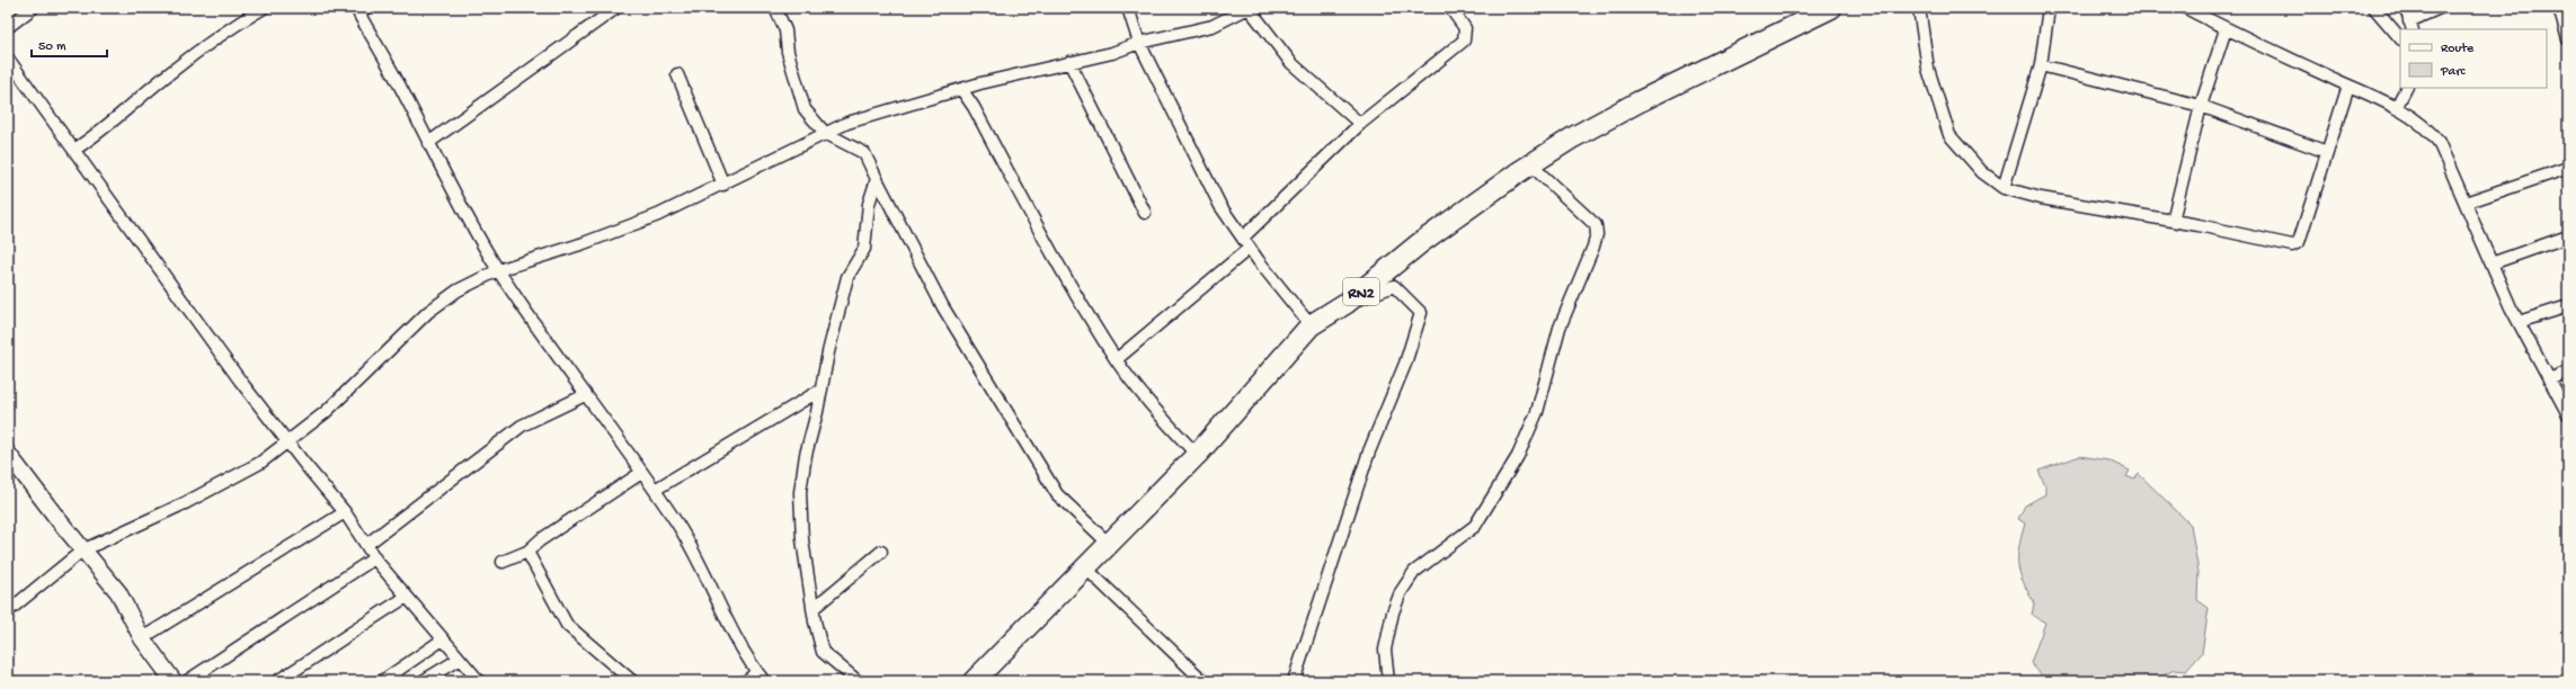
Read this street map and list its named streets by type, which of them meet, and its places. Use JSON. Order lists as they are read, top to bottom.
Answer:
{
  "streets": {
    "highway": ["RN2"]
  },
  "legend": ["Route", "Parc"],
  "scale_bar": "50 m"
}
